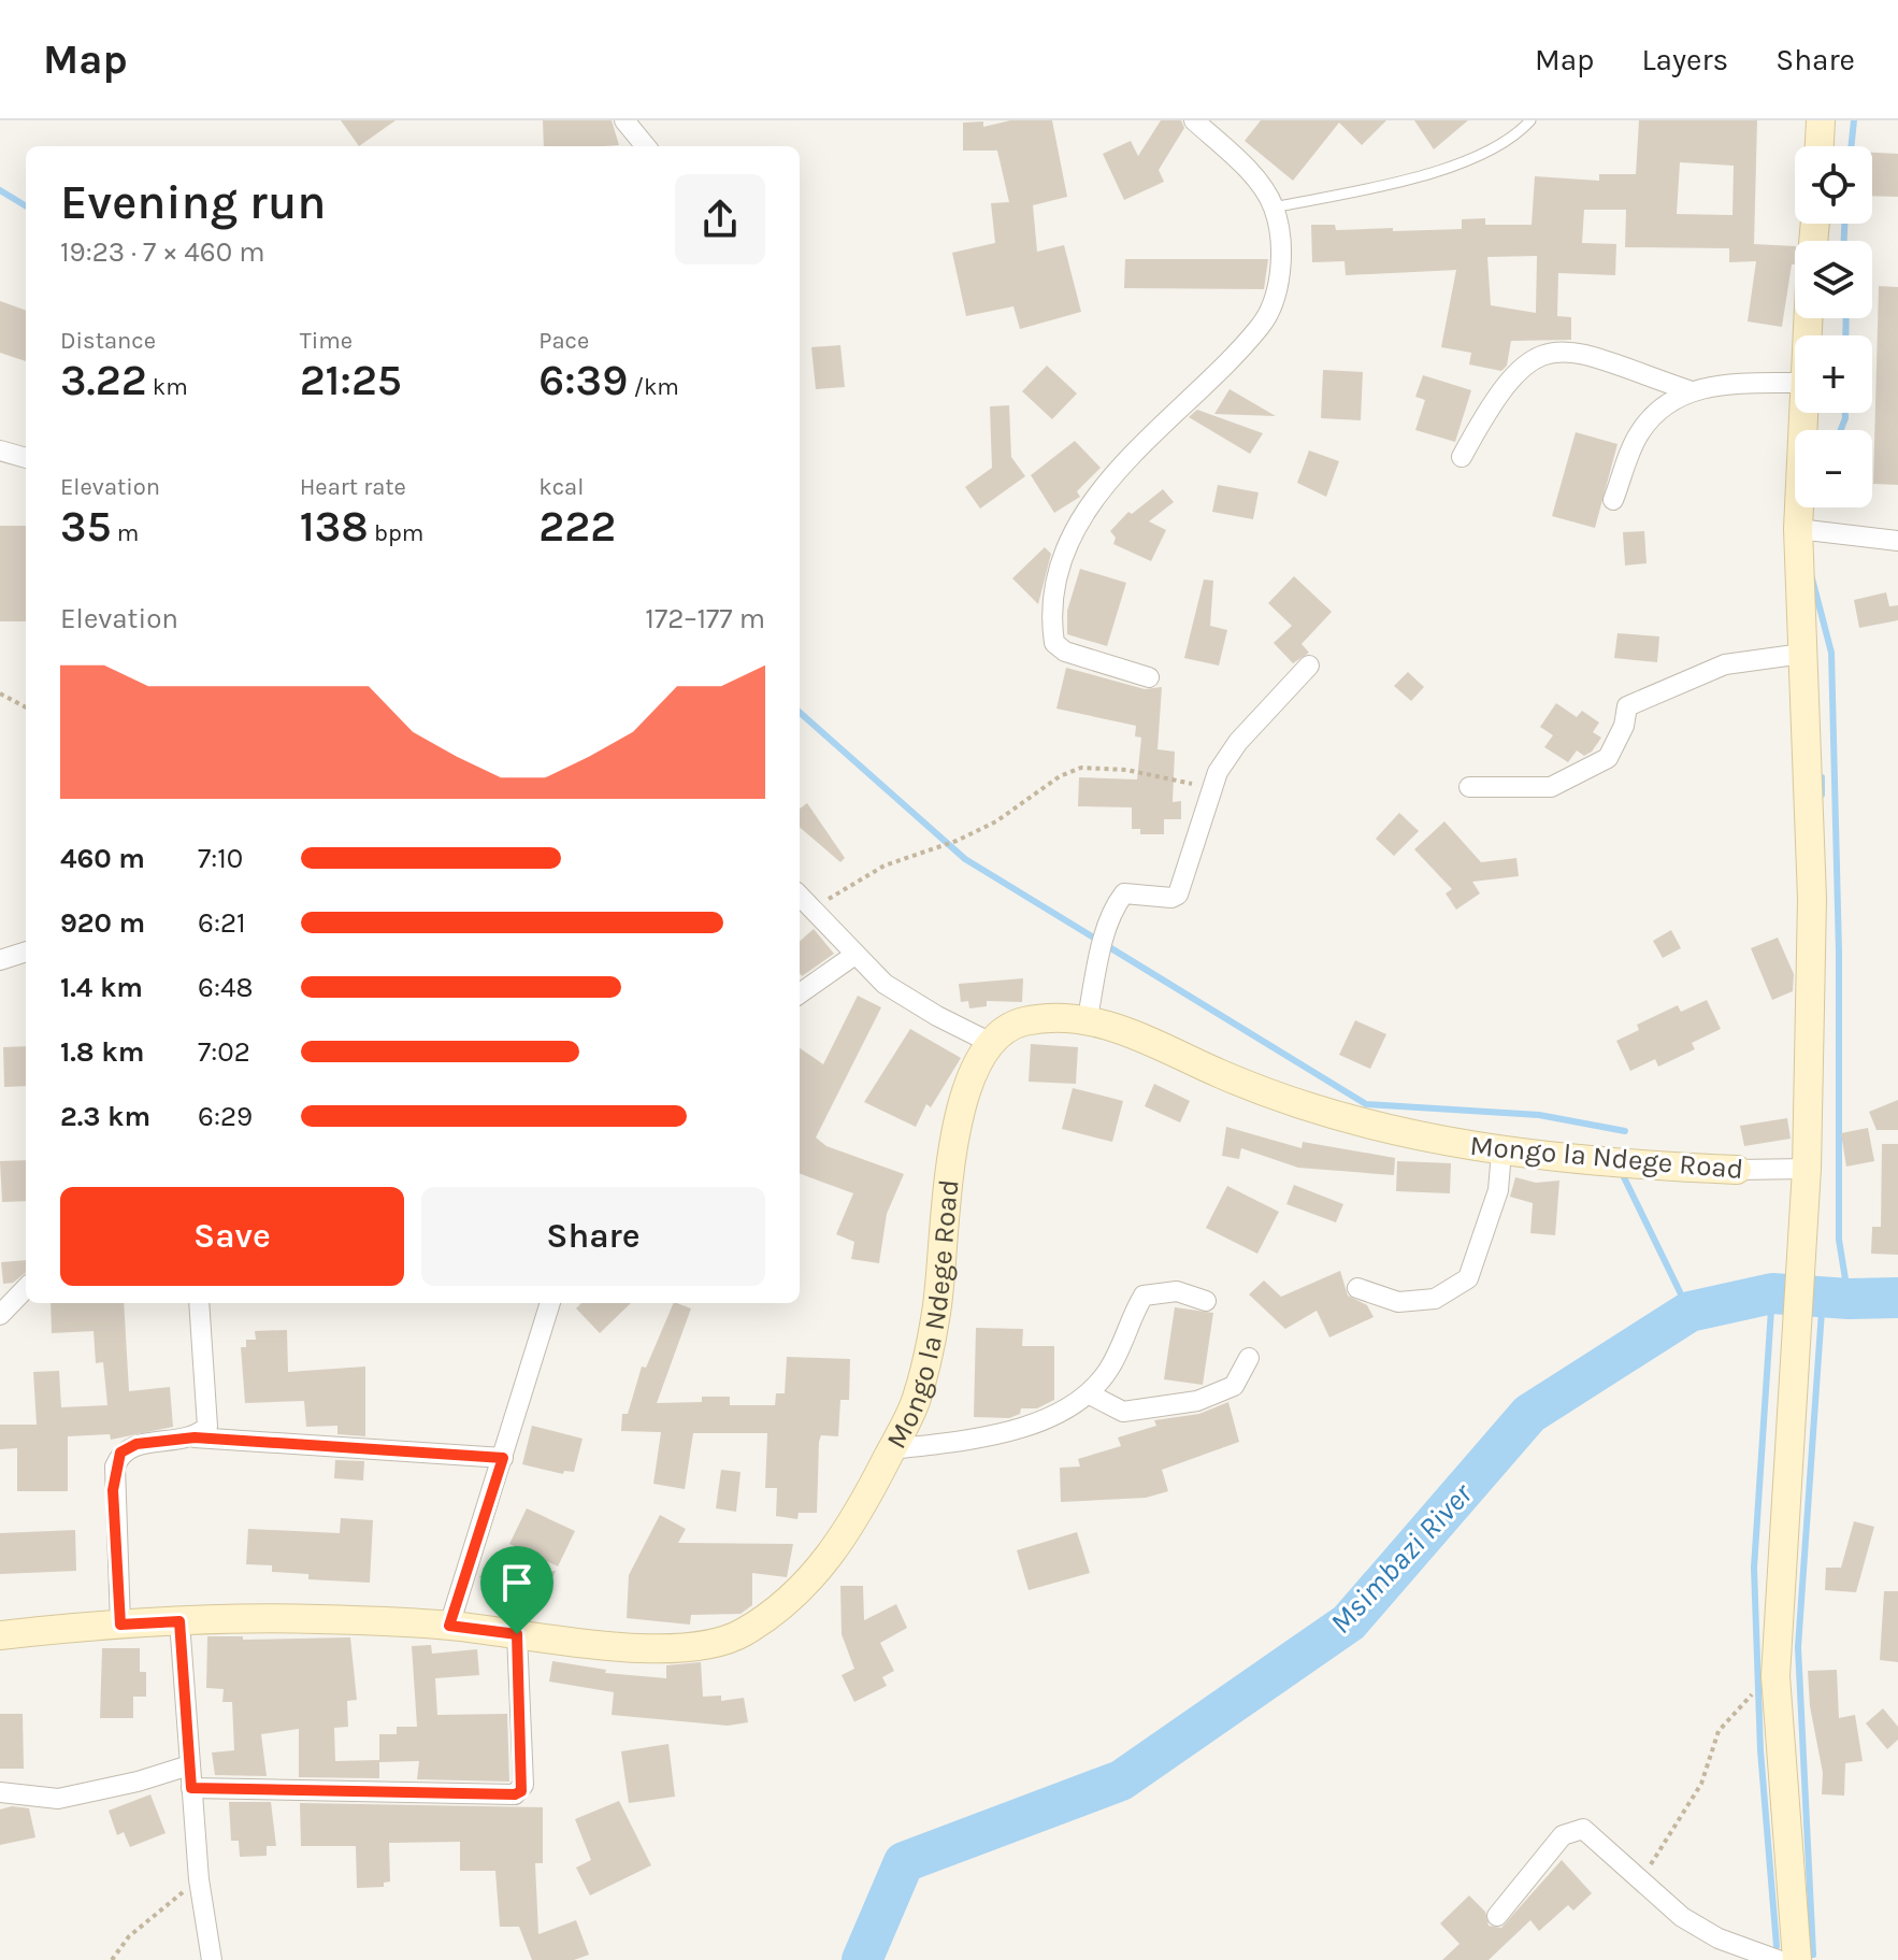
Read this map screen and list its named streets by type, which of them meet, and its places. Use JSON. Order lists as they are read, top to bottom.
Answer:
{
  "streets": {
    "street": ["Mongo la Ndege Road"]
  },
  "water": ["Msimbazi River"],
  "page": {
    "header": "Map",
    "nav": ["Map", "Layers", "Share"],
    "map_buttons": ["+", "−"],
    "heading": ["Evening run", "19:23 · 7 × 460 m"],
    "stats": [
      ["Distance", "3.22 km"],
      ["Time", "21:25"],
      ["Pace", "6:39 /km"],
      ["Elevation", "35 m"],
      ["Heart rate", "138 bpm"],
      ["kcal", "222"]
    ],
    "chart": ["Elevation", "172–177 m"],
    "list": [
      {
        "name": "460 m",
        "note": "7:10"
      },
      {
        "name": "920 m",
        "note": "6:21"
      },
      {
        "name": "1.4 km",
        "note": "6:48"
      },
      {
        "name": "1.8 km",
        "note": "7:02"
      },
      {
        "name": "2.3 km",
        "note": "6:29"
      }
    ],
    "buttons": ["Save", "Share"]
  }
}
